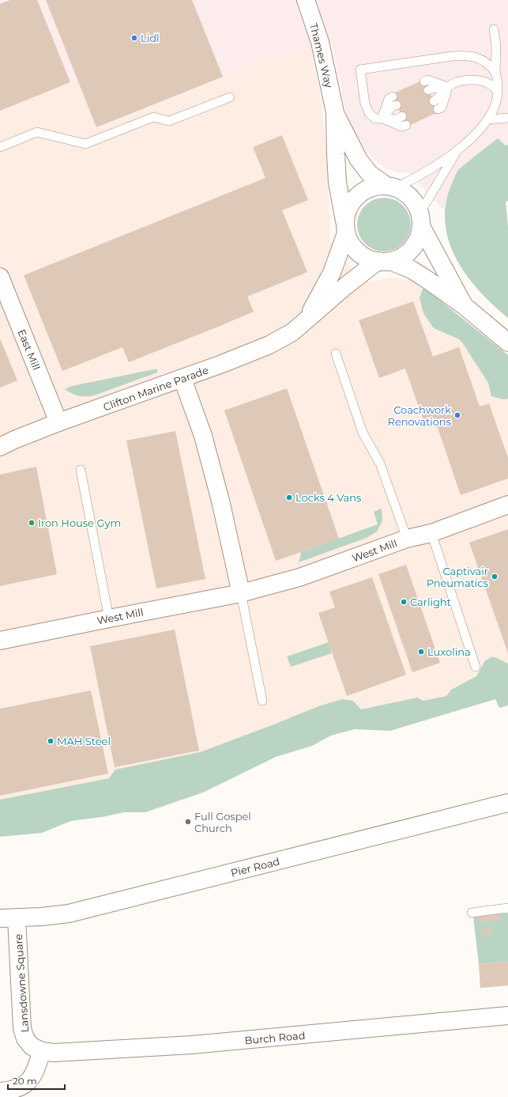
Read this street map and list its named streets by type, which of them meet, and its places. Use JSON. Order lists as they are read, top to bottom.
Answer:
{
  "streets": {
    "street": [
      "Thames Way",
      "East Mill",
      "Clifton Marine Parade",
      "West Mill",
      "Pier Road",
      "Lansdowne Square",
      "Burch Road"
    ]
  },
  "crossings": [
    ["Thames Way", "Clifton Marine Parade"],
    ["East Mill", "Clifton Marine Parade"],
    ["Pier Road", "Lansdowne Square"],
    ["Lansdowne Square", "Burch Road"]
  ],
  "places": [
    "Lidl",
    "Coachwork Renovations",
    "Locks 4 Vans",
    "Iron House Gym",
    "Captivair Pneumatics",
    "Carlight",
    "Luxolina",
    "MAH Steel",
    "Full Gospel Church"
  ],
  "scale_bar": "20 m"
}
